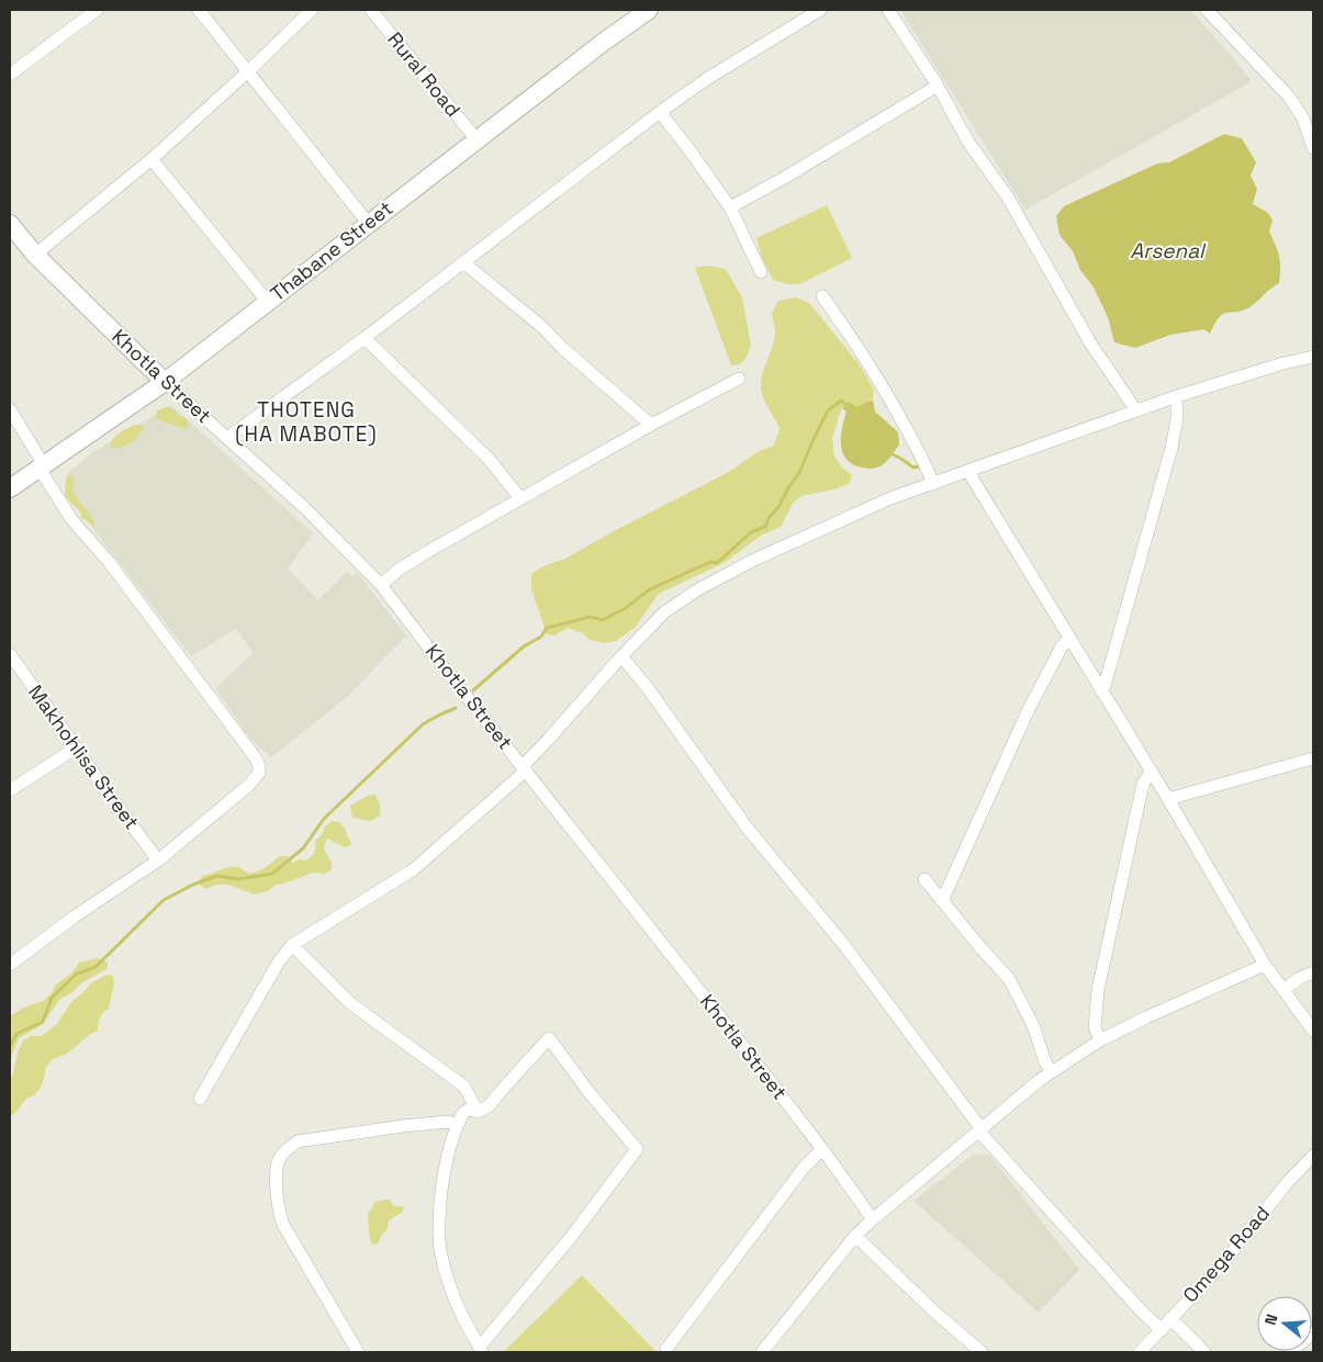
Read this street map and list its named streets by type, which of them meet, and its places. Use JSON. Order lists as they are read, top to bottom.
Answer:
{
  "streets": {
    "street": [
      "Rural Road",
      "Thabane Street",
      "Khotla Street",
      "Makhohlisa Street",
      "Omega Road"
    ]
  },
  "crossings": [
    ["Rural Road", "Thabane Street"],
    ["Thabane Street", "Khotla Street"]
  ],
  "districts": ["THOTENG (HA MABOTE)"],
  "water": ["Arsenal"],
  "north": "left"
}
